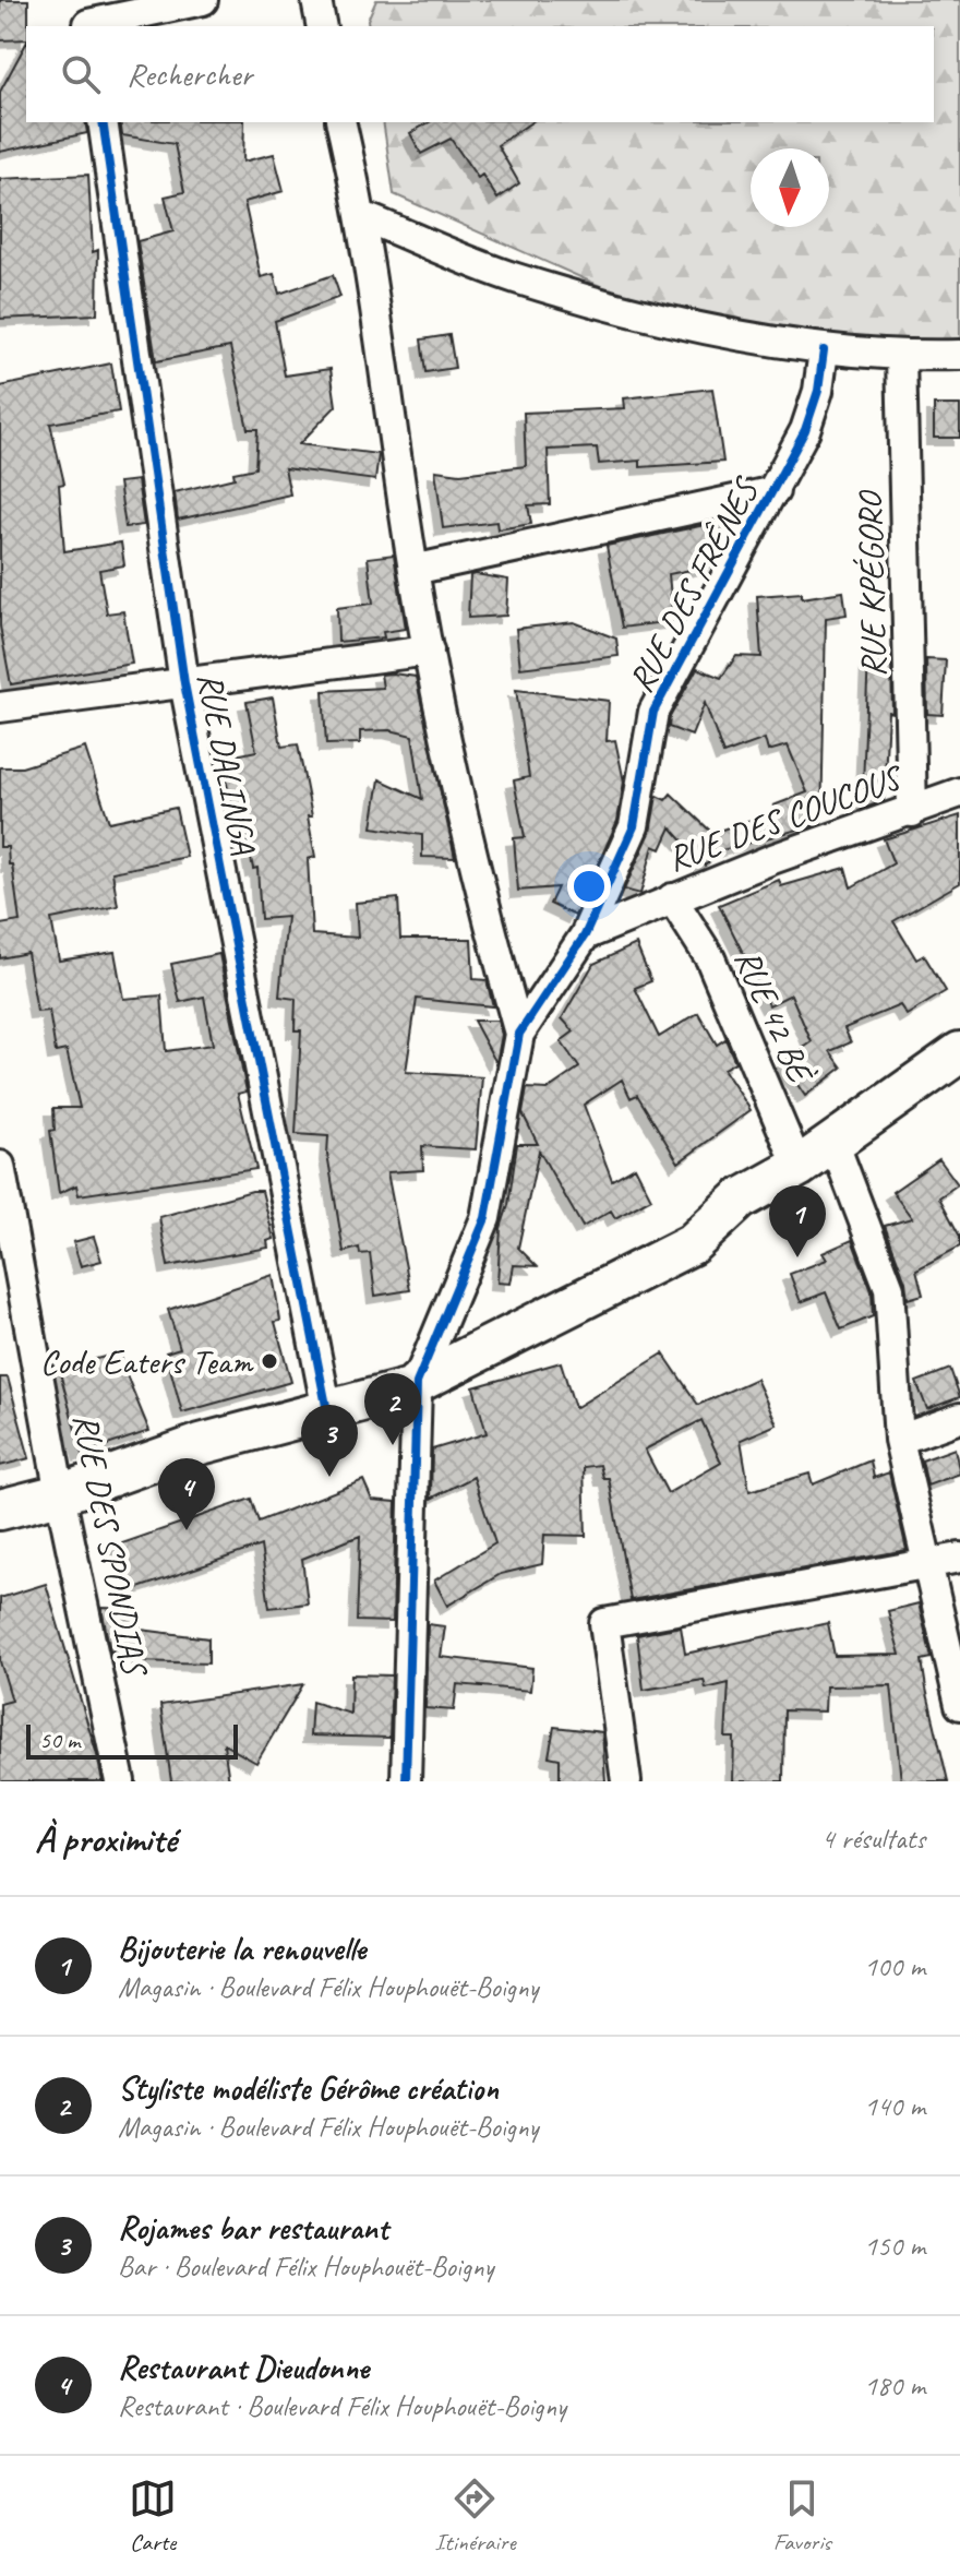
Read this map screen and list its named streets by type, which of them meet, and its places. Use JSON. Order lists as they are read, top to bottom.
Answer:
{
  "streets": {
    "street": [
      "RUE KPÉGORO",
      "RUE DES FRÊNES",
      "RUE DALINGA",
      "RUE DES COUCOUS",
      "RUE 42 BÈ",
      "RUE DES SPONDIAS"
    ]
  },
  "crossings": [
    ["RUE KPÉGORO", "RUE DES COUCOUS"],
    ["RUE DES FRÊNES", "RUE DES COUCOUS"],
    ["RUE DES COUCOUS", "RUE 42 BÈ"]
  ],
  "places": ["Code Eaters Team"],
  "scale_bar": "50 m",
  "north": "bottom",
  "page": {
    "search": "Rechercher",
    "pins": [
      "1",
      "2",
      "3",
      "4"
    ],
    "scale": "50 m",
    "heading": ["À proximité", "4 résultats"],
    "list": [
      {
        "mark": "1",
        "name": "Bijouterie la renouvelle",
        "note": "Magasin · Boulevard Félix Houphouët-Boigny",
        "value": "100 m"
      },
      {
        "mark": "2",
        "name": "Styliste modéliste Gérôme création",
        "note": "Magasin · Boulevard Félix Houphouët-Boigny",
        "value": "140 m"
      },
      {
        "mark": "3",
        "name": "Rojames bar restaurant",
        "note": "Bar · Boulevard Félix Houphouët-Boigny",
        "value": "150 m"
      },
      {
        "mark": "4",
        "name": "Restaurant Dieudonne",
        "note": "Restaurant · Boulevard Félix Houphouët-Boigny",
        "value": "180 m"
      }
    ],
    "nav": ["Carte", "Itinéraire", "Favoris"]
  }
}
